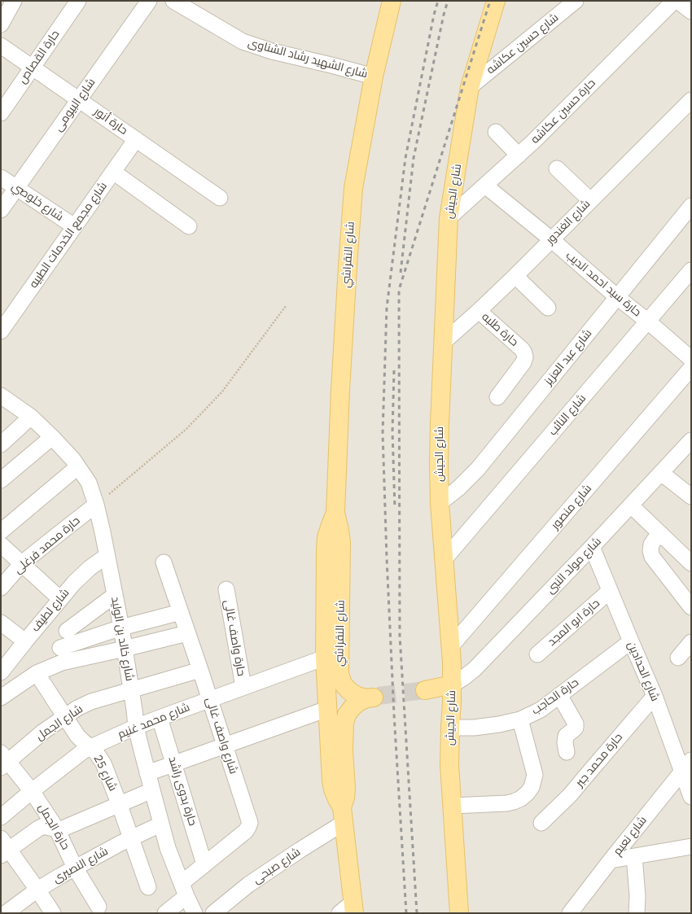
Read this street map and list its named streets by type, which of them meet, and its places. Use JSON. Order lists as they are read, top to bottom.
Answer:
{
  "streets": {
    "main road": ["شارع الجيش", "شارع النقراشي"],
    "street": [
      "شارع حسين عكاشه",
      "حارة القصاص",
      "شارع الشهيد رشاد الشناوى",
      "شارع البيومى",
      "حارة حسين عكاشه",
      "حارة أنور",
      "شارع خلوصي",
      "شارع الغندور",
      "شارع مجمع الخدمات الطبيه",
      "حارة سيد احمد الديب",
      "حارة طلبه",
      "شارع عبد العزيز",
      "شارع النائب",
      "شارع منصور",
      "حارة محمد فرغلى",
      "شارع مولد النبى",
      "شارع لطيف",
      "حارة ابو المجد",
      "حارة واصف غالى",
      "شارع خالد بن الوليد",
      "شارع الحدادين",
      "حارة الحاجب",
      "شارع محمد غنيم",
      "شارع الجمل",
      "شارع واصف غالى",
      "حارة محمد جبر",
      "شارع 25",
      "حارة بدوى راشد",
      "حارة الجمل",
      "شارع نعيم",
      "شارع النصيرى",
      "شارع صبحى"
    ]
  },
  "crossings": [
    ["شارع حسين عكاشه", "شارع الجيش"],
    ["حارة القصاص", "حارة أنور"],
    ["شارع الشهيد رشاد الشناوى", "شارع النقراشي"],
    ["شارع البيومى", "حارة أنور"],
    ["شارع البيومى", "شارع خلوصي"],
    ["حارة حسين عكاشه", "شارع الجيش"],
    ["حارة حسين عكاشه", "حارة سيد احمد الديب"],
    ["حارة أنور", "شارع مجمع الخدمات الطبيه"],
    ["شارع الجيش", "شارع الغندور"],
    ["شارع الجيش", "شارع عبد العزيز"],
    ["شارع الجيش", "شارع النائب"],
    ["شارع الجيش", "شارع منصور"],
    ["شارع الجيش", "شارع مولد النبى"],
    ["شارع الجيش", "حارة الحاجب"],
    ["شارع خلوصي", "شارع مجمع الخدمات الطبيه"],
    ["شارع الغندور", "حارة سيد احمد الديب"],
    ["شارع الغندور", "حارة طلبه"],
    ["شارع النقراشي", "شارع محمد غنيم"],
    ["شارع النقراشي", "شارع صبحى"],
    ["حارة سيد احمد الديب", "شارع عبد العزيز"],
    ["حارة سيد احمد الديب", "شارع النائب"],
    ["حارة محمد فرغلى", "شارع خالد بن الوليد"],
    ["شارع مولد النبى", "شارع الحدادين"],
    ["شارع لطيف", "شارع خالد بن الوليد"],
    ["حارة ابو المجد", "شارع الحدادين"],
    ["حارة واصف غالى", "شارع محمد غنيم"],
    ["شارع خالد بن الوليد", "شارع محمد غنيم"],
    ["شارع خالد بن الوليد", "شارع الجمل"],
    ["شارع خالد بن الوليد", "شارع واصف غالى"],
    ["شارع خالد بن الوليد", "شارع النصيرى"],
    ["شارع الحدادين", "حارة الحاجب"],
    ["شارع الحدادين", "حارة محمد جبر"],
    ["شارع الحدادين", "شارع نعيم"],
    ["شارع محمد غنيم", "شارع واصف غالى"],
    ["شارع محمد غنيم", "شارع 25"],
    ["شارع محمد غنيم", "حارة بدوى راشد"],
    ["شارع محمد غنيم", "حارة الجمل"],
    ["شارع الجمل", "شارع واصف غالى"],
    ["شارع الجمل", "شارع 25"],
    ["شارع الجمل", "حارة الجمل"],
    ["شارع واصف غالى", "حارة بدوى راشد"],
    ["شارع 25", "شارع النصيرى"],
    ["حارة الجمل", "شارع النصيرى"]
  ]
}
